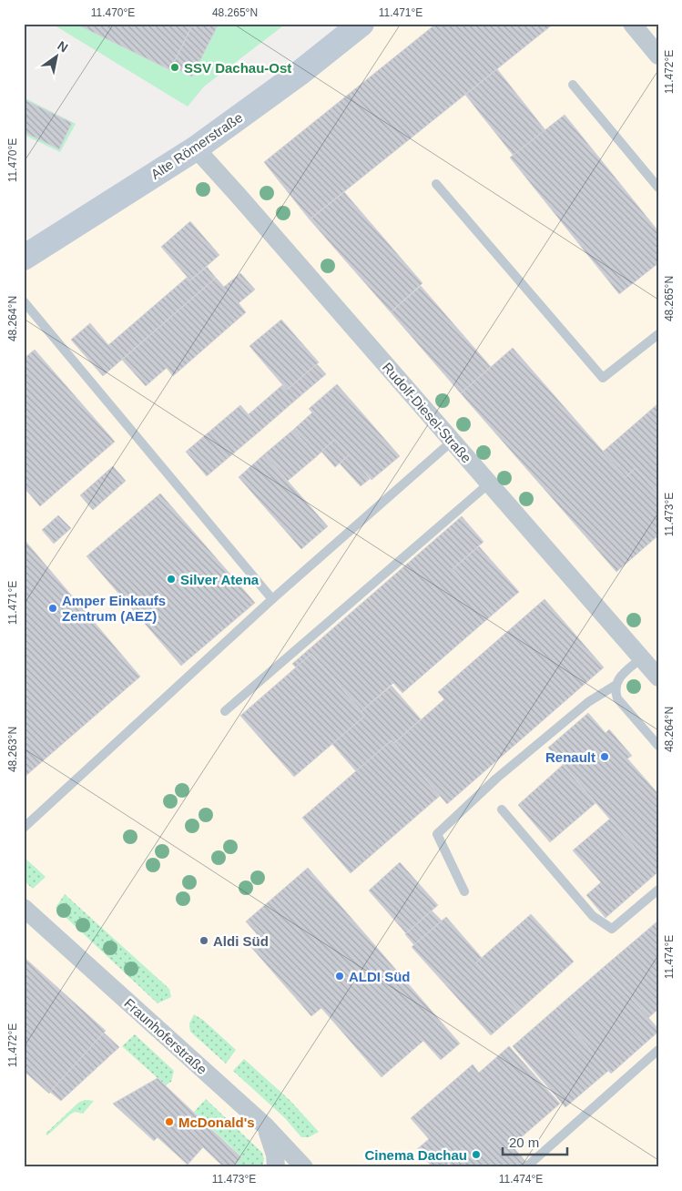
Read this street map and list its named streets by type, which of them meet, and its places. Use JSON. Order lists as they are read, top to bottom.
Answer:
{
  "streets": {
    "main road": ["Alte Römerstraße"],
    "street": ["Rudolf-Diesel-Straße", "Fraunhoferstraße"]
  },
  "crossings": [
    ["Alte Römerstraße", "Rudolf-Diesel-Straße"]
  ],
  "places": [
    "SSV Dachau-Ost",
    "Silver Atena",
    "Amper Einkaufs Zentrum (AEZ)",
    "Renault",
    "Aldi Süd",
    "ALDI Süd",
    "McDonald's",
    "Cinema Dachau"
  ],
  "scale_bar": "20 m",
  "north": "top right",
  "coordinates": [
    "11.470°E",
    "48.265°N",
    "11.471°E",
    "11.472°E",
    "48.264°N",
    "11.473°E",
    "48.263°N",
    "11.474°E"
  ]
}
